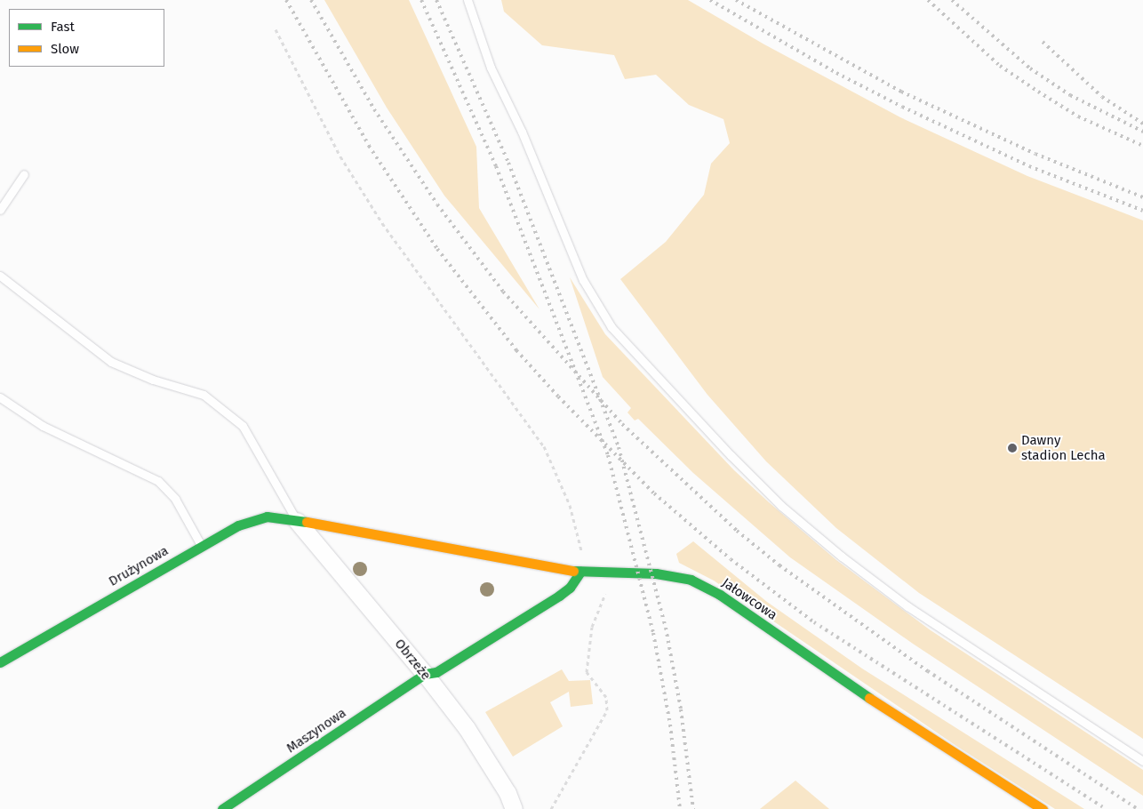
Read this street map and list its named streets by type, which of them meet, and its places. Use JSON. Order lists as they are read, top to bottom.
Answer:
{
  "streets": {
    "street": [
      "Drużynowa",
      "Jałowcowa",
      "Obrzeże",
      "Maszynowa"
    ]
  },
  "crossings": [
    ["Drużynowa", "Jałowcowa"],
    ["Drużynowa", "Obrzeże"],
    ["Obrzeże", "Maszynowa"]
  ],
  "places": ["Dawny stadion Lecha"],
  "legend": ["Fast", "Slow"]
}
